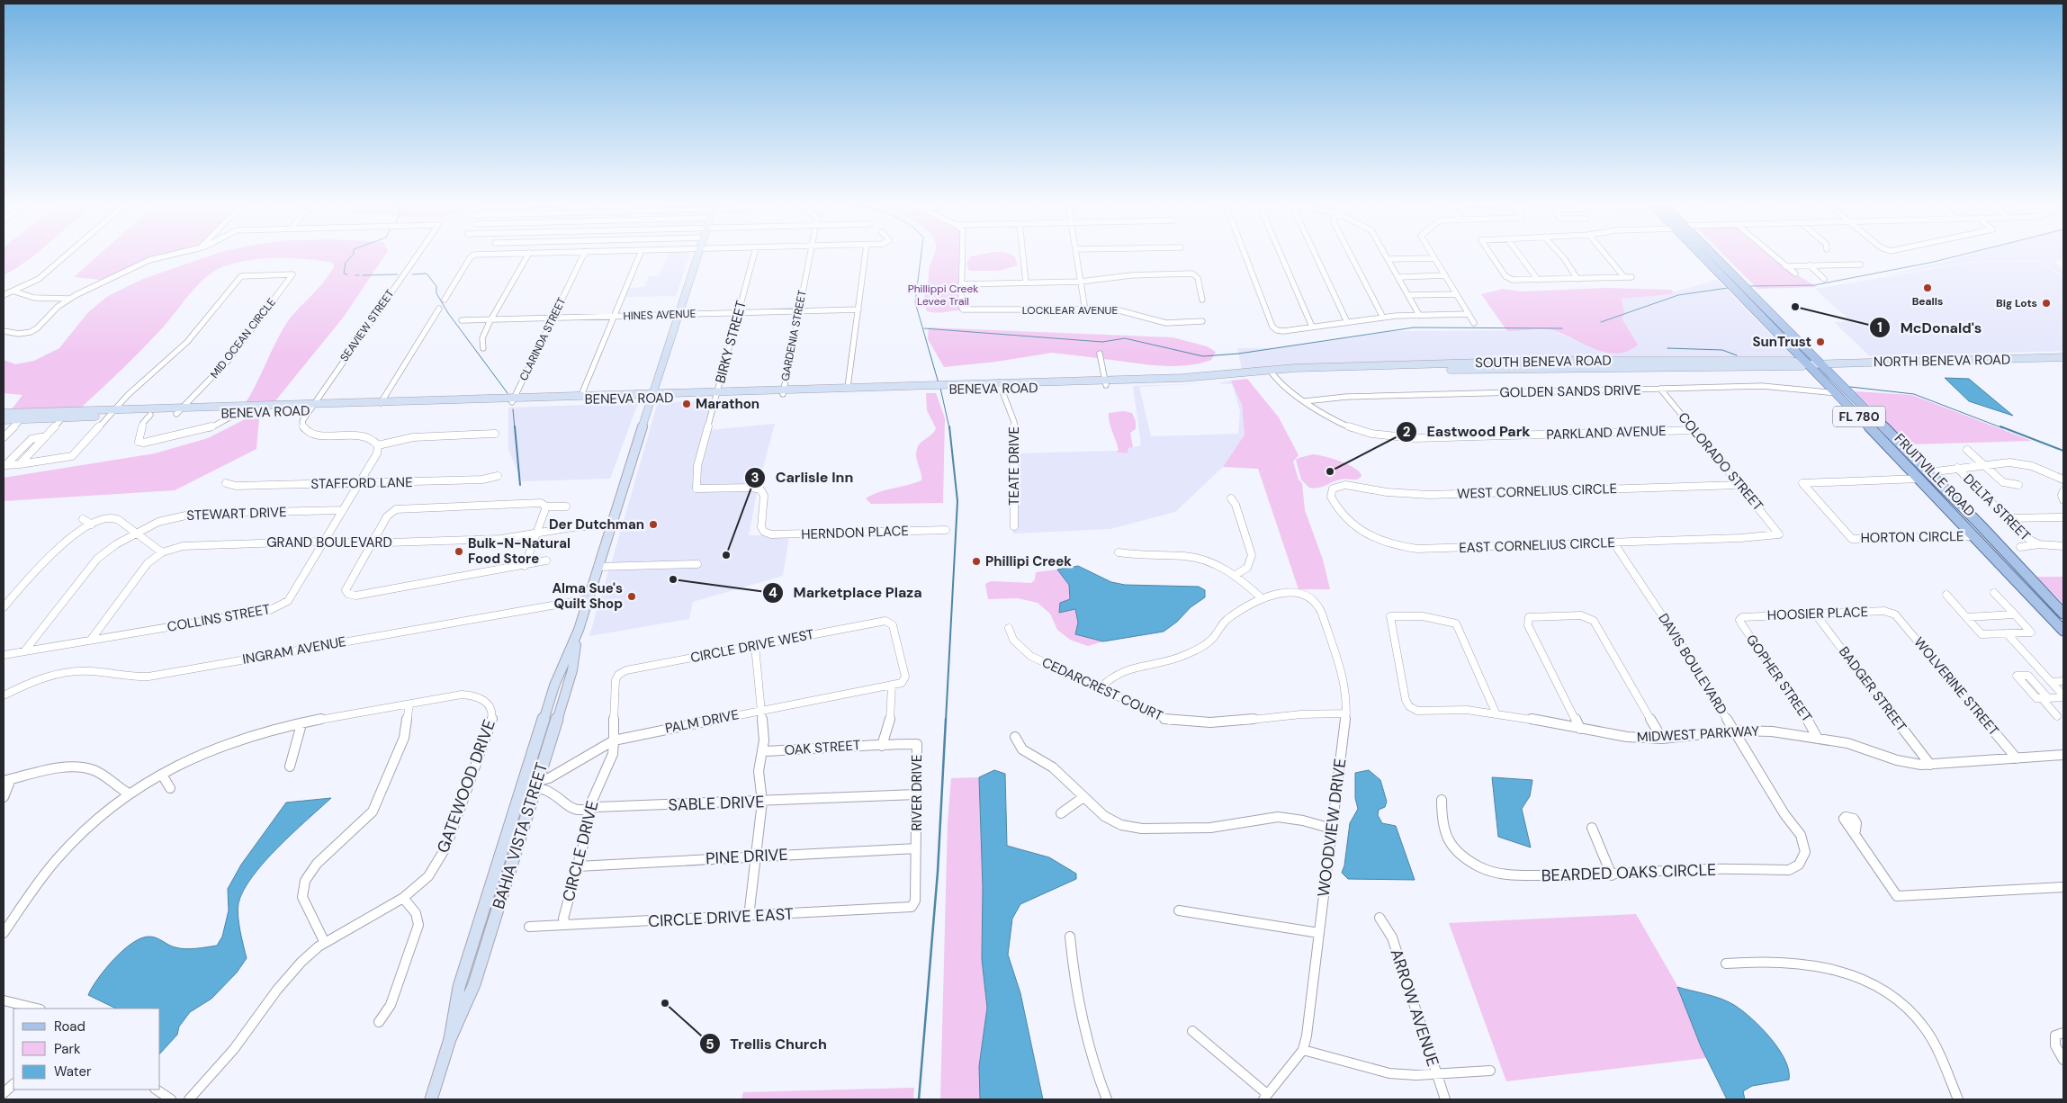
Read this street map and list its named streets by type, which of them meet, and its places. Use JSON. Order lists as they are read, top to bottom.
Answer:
{
  "streets": {
    "main road": [
      "NORTH BENEVA ROAD",
      "SOUTH BENEVA ROAD",
      "BENEVA ROAD",
      "FL 780",
      "FRUITVILLE ROAD",
      "BAHIA VISTA STREET"
    ],
    "street": [
      "LOCKLEAR AVENUE",
      "HINES AVENUE",
      "SEAVIEW STREET",
      "GARDENIA STREET",
      "MID OCEAN CIRCLE",
      "CLARINDA STREET",
      "BIRKY STREET",
      "GOLDEN SANDS DRIVE",
      "PARKLAND AVENUE",
      "COLORADO STREET",
      "TEATE DRIVE",
      "STAFFORD LANE",
      "WEST CORNELIUS CIRCLE",
      "DELTA STREET",
      "STEWART DRIVE",
      "HERNDON PLACE",
      "HORTON CIRCLE",
      "GRAND BOULEVARD",
      "EAST CORNELIUS CIRCLE",
      "HOOSIER PLACE",
      "COLLINS STREET",
      "CIRCLE DRIVE WEST",
      "INGRAM AVENUE",
      "DAVIS BOULEVARD",
      "GOPHER STREET",
      "WOLVERINE STREET",
      "CEDARCREST COURT",
      "BADGER STREET",
      "PALM DRIVE",
      "MIDWEST PARKWAY",
      "OAK STREET",
      "GATEWOOD DRIVE",
      "RIVER DRIVE",
      "SABLE DRIVE",
      "WOODVIEW DRIVE",
      "CIRCLE DRIVE",
      "PINE DRIVE",
      "BEARDED OAKS CIRCLE",
      "CIRCLE DRIVE EAST",
      "ARROW AVENUE"
    ]
  },
  "crossings": [
    ["HINES AVENUE", "GARDENIA STREET"],
    ["HINES AVENUE", "CLARINDA STREET"],
    ["HINES AVENUE", "BIRKY STREET"],
    ["HINES AVENUE", "BAHIA VISTA STREET"],
    ["SEAVIEW STREET", "BENEVA ROAD"],
    ["GARDENIA STREET", "BENEVA ROAD"],
    ["MID OCEAN CIRCLE", "BENEVA ROAD"],
    ["CLARINDA STREET", "BENEVA ROAD"],
    ["BIRKY STREET", "BENEVA ROAD"],
    ["BIRKY STREET", "HERNDON PLACE"],
    ["NORTH BENEVA ROAD", "SOUTH BENEVA ROAD"],
    ["NORTH BENEVA ROAD", "FRUITVILLE ROAD"],
    ["SOUTH BENEVA ROAD", "BENEVA ROAD"],
    ["SOUTH BENEVA ROAD", "FRUITVILLE ROAD"],
    ["BENEVA ROAD", "PARKLAND AVENUE"],
    ["BENEVA ROAD", "TEATE DRIVE"],
    ["BENEVA ROAD", "BAHIA VISTA STREET"],
    ["GOLDEN SANDS DRIVE", "PARKLAND AVENUE"],
    ["GOLDEN SANDS DRIVE", "COLORADO STREET"],
    ["GOLDEN SANDS DRIVE", "FRUITVILLE ROAD"],
    ["PARKLAND AVENUE", "COLORADO STREET"],
    ["COLORADO STREET", "WEST CORNELIUS CIRCLE"],
    ["COLORADO STREET", "EAST CORNELIUS CIRCLE"],
    ["FRUITVILLE ROAD", "HORTON CIRCLE"],
    ["STAFFORD LANE", "COLLINS STREET"],
    ["WEST CORNELIUS CIRCLE", "EAST CORNELIUS CIRCLE"],
    ["STEWART DRIVE", "COLLINS STREET"],
    ["GRAND BOULEVARD", "COLLINS STREET"],
    ["GRAND BOULEVARD", "BAHIA VISTA STREET"],
    ["EAST CORNELIUS CIRCLE", "DAVIS BOULEVARD"],
    ["HOOSIER PLACE", "GOPHER STREET"],
    ["HOOSIER PLACE", "WOLVERINE STREET"],
    ["HOOSIER PLACE", "BADGER STREET"],
    ["CIRCLE DRIVE WEST", "PALM DRIVE"],
    ["CIRCLE DRIVE WEST", "CIRCLE DRIVE"],
    ["INGRAM AVENUE", "BAHIA VISTA STREET"],
    ["DAVIS BOULEVARD", "MIDWEST PARKWAY"],
    ["DAVIS BOULEVARD", "BEARDED OAKS CIRCLE"],
    ["GOPHER STREET", "MIDWEST PARKWAY"],
    ["WOLVERINE STREET", "MIDWEST PARKWAY"],
    ["CEDARCREST COURT", "WOODVIEW DRIVE"],
    ["BADGER STREET", "MIDWEST PARKWAY"],
    ["PALM DRIVE", "SABLE DRIVE"],
    ["PALM DRIVE", "BAHIA VISTA STREET"],
    ["PALM DRIVE", "CIRCLE DRIVE"],
    ["OAK STREET", "RIVER DRIVE"],
    ["RIVER DRIVE", "SABLE DRIVE"],
    ["RIVER DRIVE", "PINE DRIVE"],
    ["RIVER DRIVE", "CIRCLE DRIVE EAST"],
    ["SABLE DRIVE", "BAHIA VISTA STREET"],
    ["SABLE DRIVE", "CIRCLE DRIVE"],
    ["CIRCLE DRIVE", "PINE DRIVE"],
    ["CIRCLE DRIVE", "CIRCLE DRIVE EAST"]
  ],
  "parks": ["Phillippi Creek Levee Trail"],
  "places": [
    "Bealls",
    "Big Lots",
    "McDonald's",
    "SunTrust",
    "Marathon",
    "Eastwood Park",
    "Der Dutchman",
    "Bulk-N-Natural Food Store",
    "Carlisle Inn",
    "Phillipi Creek",
    "Marketplace Plaza",
    "Alma Sue's Quilt Shop",
    "Trellis Church"
  ],
  "legend": ["Road", "Park", "Water"]
}
